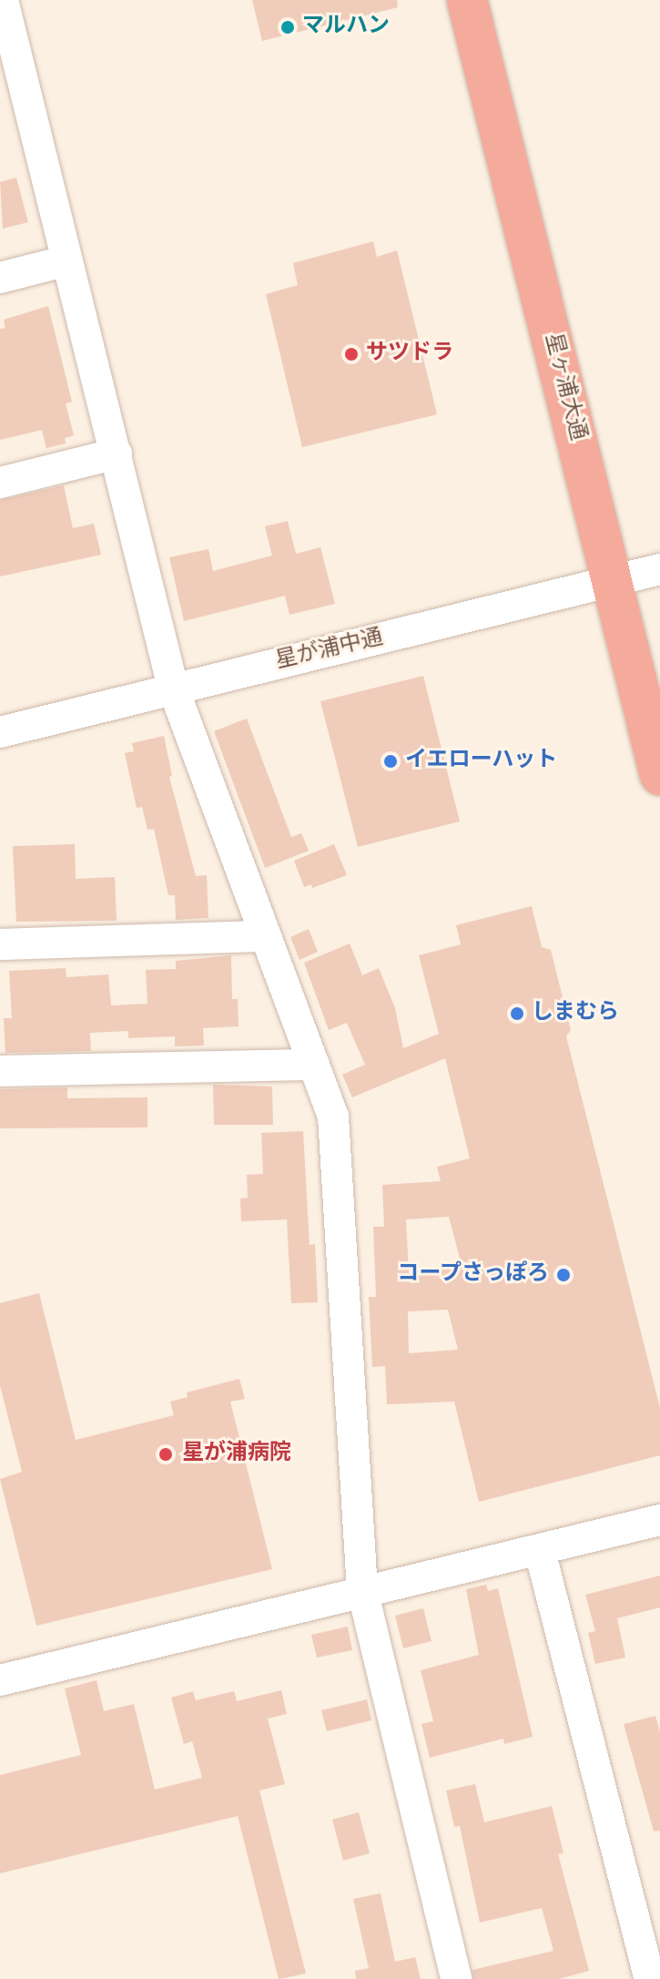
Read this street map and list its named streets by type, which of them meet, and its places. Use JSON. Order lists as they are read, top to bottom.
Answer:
{
  "streets": {
    "highway": ["星ヶ浦大通"],
    "street": ["星が浦中通"]
  },
  "crossings": [
    ["星ヶ浦大通", "星が浦中通"]
  ],
  "places": [
    "マルハン",
    "サツドラ",
    "イエローハット",
    "しまむら",
    "コープさっぽろ",
    "星が浦病院"
  ]
}
